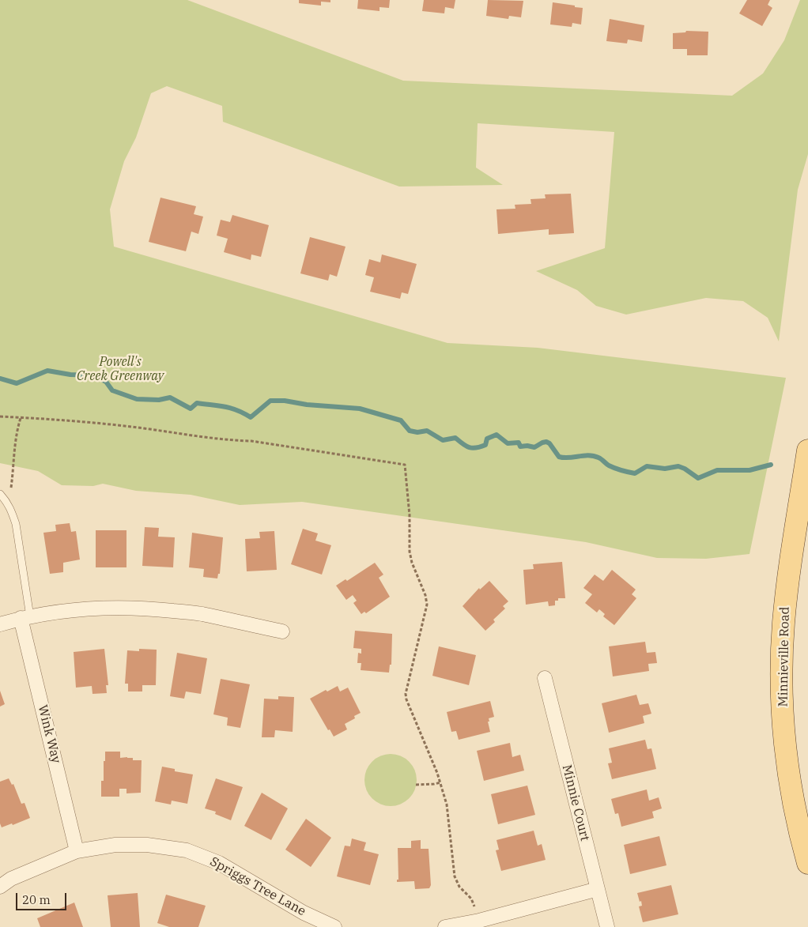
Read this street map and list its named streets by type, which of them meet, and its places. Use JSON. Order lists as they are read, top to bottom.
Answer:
{
  "streets": {
    "main road": ["Minnieville Road"],
    "street": ["Wink Way", "Minnie Court", "Spriggs Tree Lane"]
  },
  "crossings": [
    ["Wink Way", "Spriggs Tree Lane"]
  ],
  "parks": ["Powell's Creek Greenway"],
  "scale_bar": "20 m"
}
